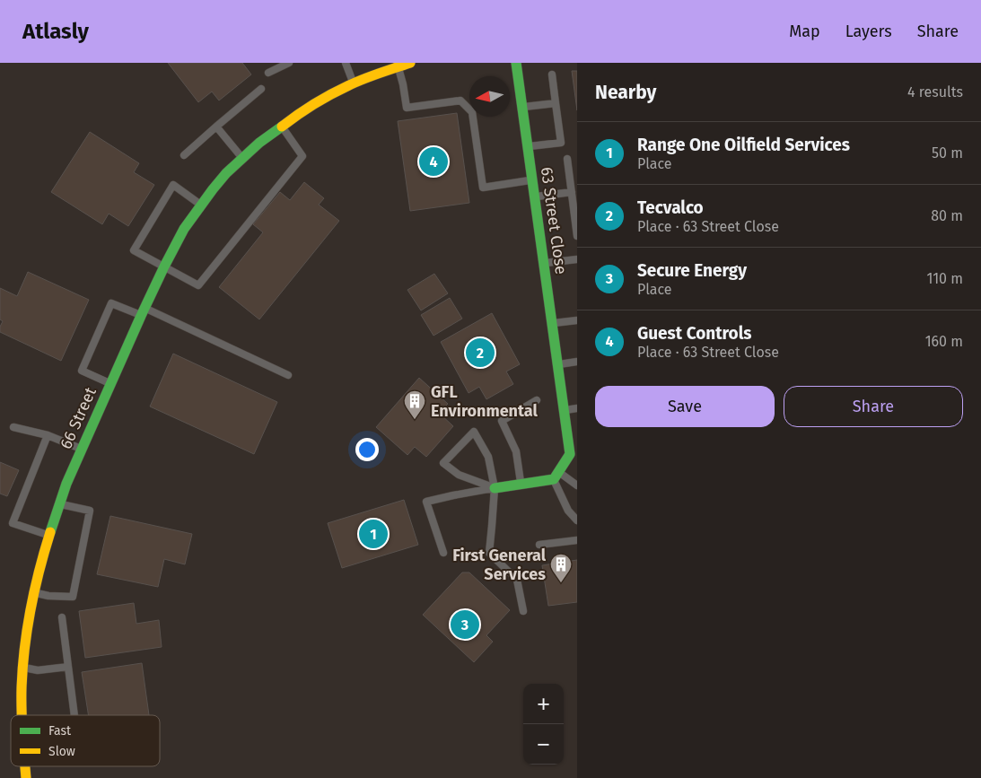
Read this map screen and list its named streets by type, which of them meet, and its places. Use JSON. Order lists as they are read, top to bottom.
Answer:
{
  "streets": {
    "street": ["63 Street Close", "66 Street"]
  },
  "places": {
    "building": ["GFL Environmental", "First General Services"]
  },
  "legend": ["Fast", "Slow"],
  "north": "left",
  "page": {
    "header": "Atlasly",
    "nav": ["Map", "Layers", "Share"],
    "heading": ["Nearby", "4 results"],
    "list": [
      {
        "mark": "1",
        "name": "Range One Oilfield Services",
        "note": "Place",
        "value": "50 m"
      },
      {
        "mark": "2",
        "name": "Tecvalco",
        "note": "Place · 63 Street Close",
        "value": "80 m"
      },
      {
        "mark": "3",
        "name": "Secure Energy",
        "note": "Place",
        "value": "110 m"
      },
      {
        "mark": "4",
        "name": "Guest Controls",
        "note": "Place · 63 Street Close",
        "value": "160 m"
      }
    ],
    "pins": [
      "4",
      "2",
      "1",
      "3"
    ],
    "buttons": ["Save", "Share"],
    "map_buttons": ["+", "−"]
  }
}
